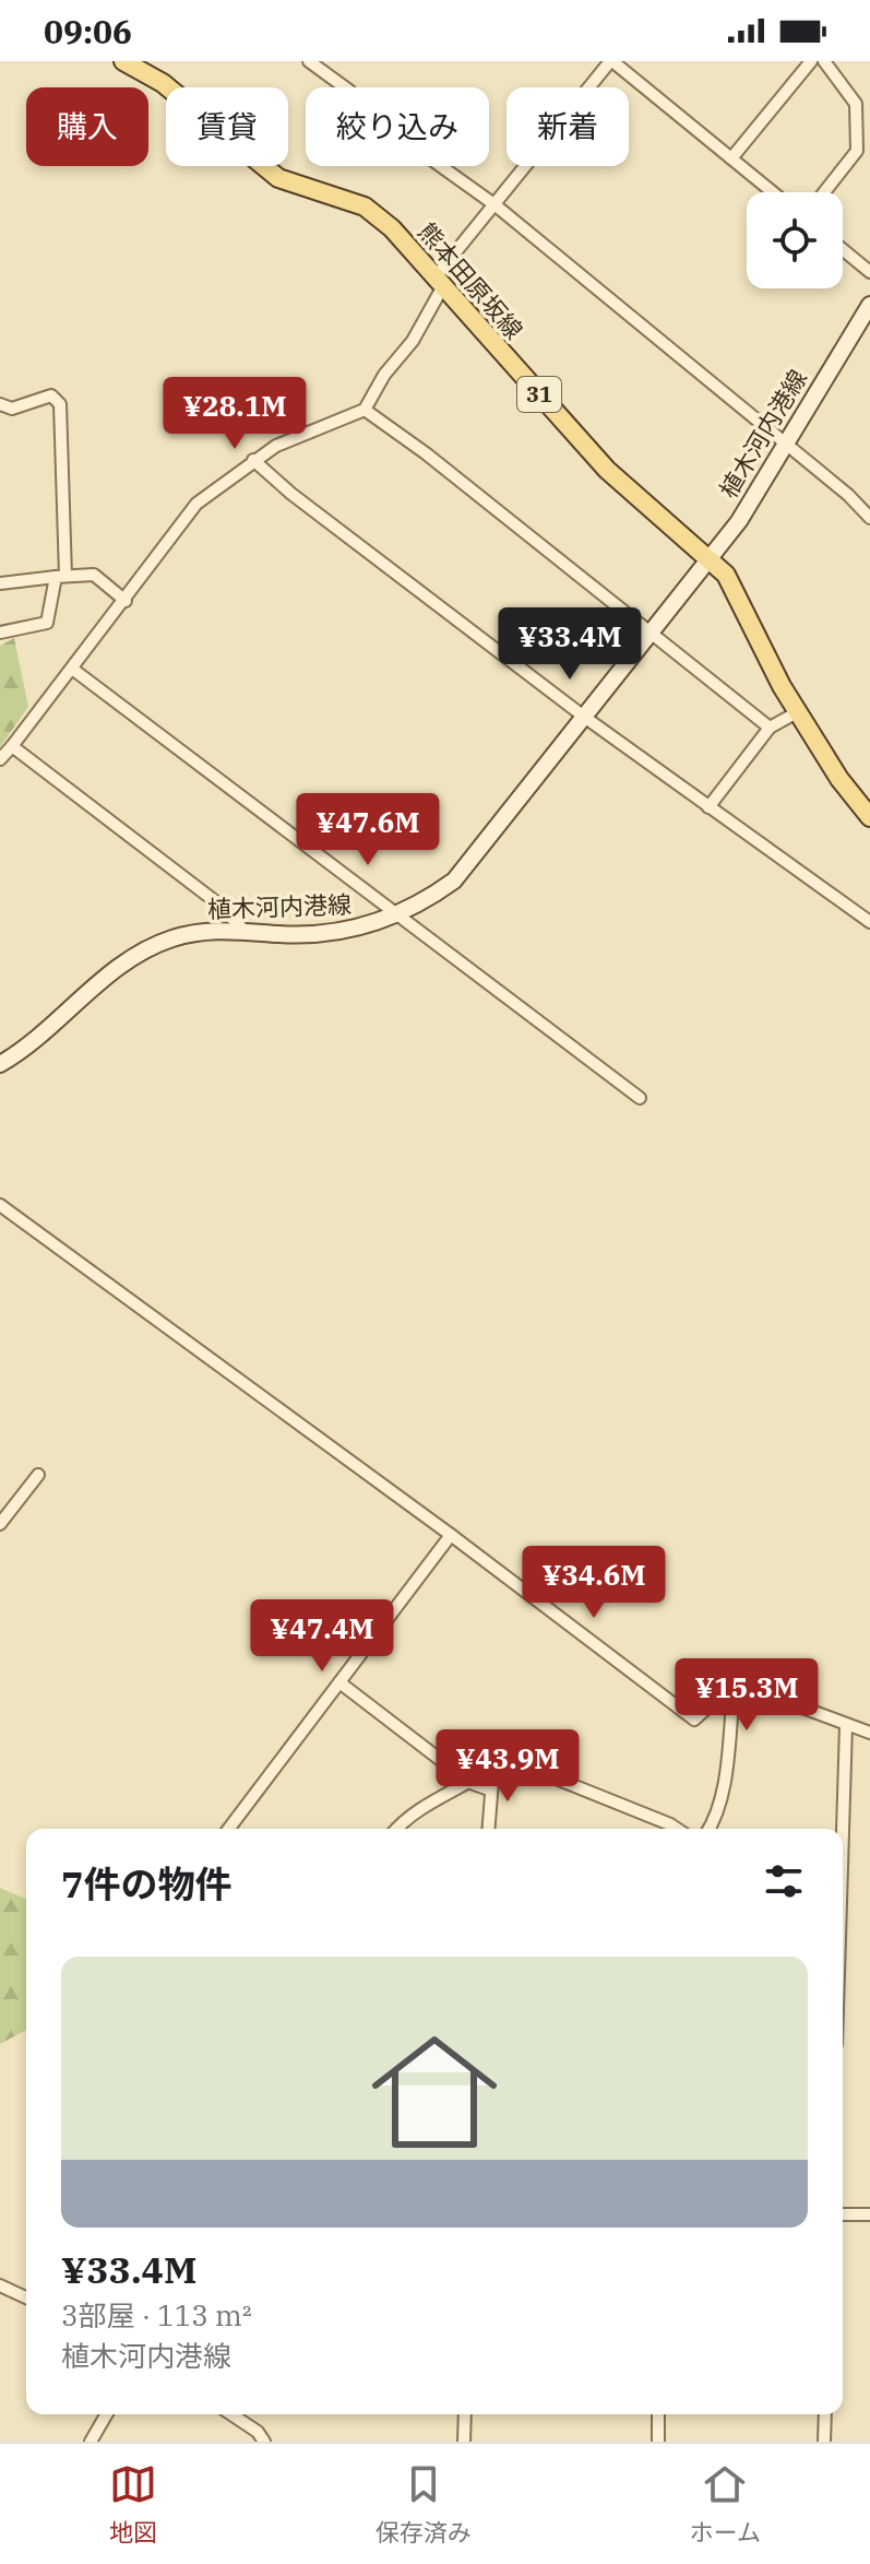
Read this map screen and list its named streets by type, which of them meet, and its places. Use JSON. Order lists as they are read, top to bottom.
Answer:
{
  "streets": {
    "main road": ["熊本田原坂線", "31", "植木河内港線"]
  },
  "crossings": [
    ["熊本田原坂線", "植木河内港線"]
  ],
  "page": {
    "status": "09:06",
    "chip": [
      "購入",
      "賃貸",
      "絞り込み",
      "新着"
    ],
    "price": [
      "¥28.1M",
      "¥33.4M",
      "¥47.6M",
      "¥34.6M",
      "¥47.4M",
      "¥15.3M",
      "¥43.9M"
    ],
    "heading": "7件の物件",
    "list": [
      {
        "name": "¥33.4M",
        "note": "3部屋 · 113 m² · 植木河内港線"
      }
    ],
    "tabs": ["地図", "保存済み", "ホーム"]
  }
}
